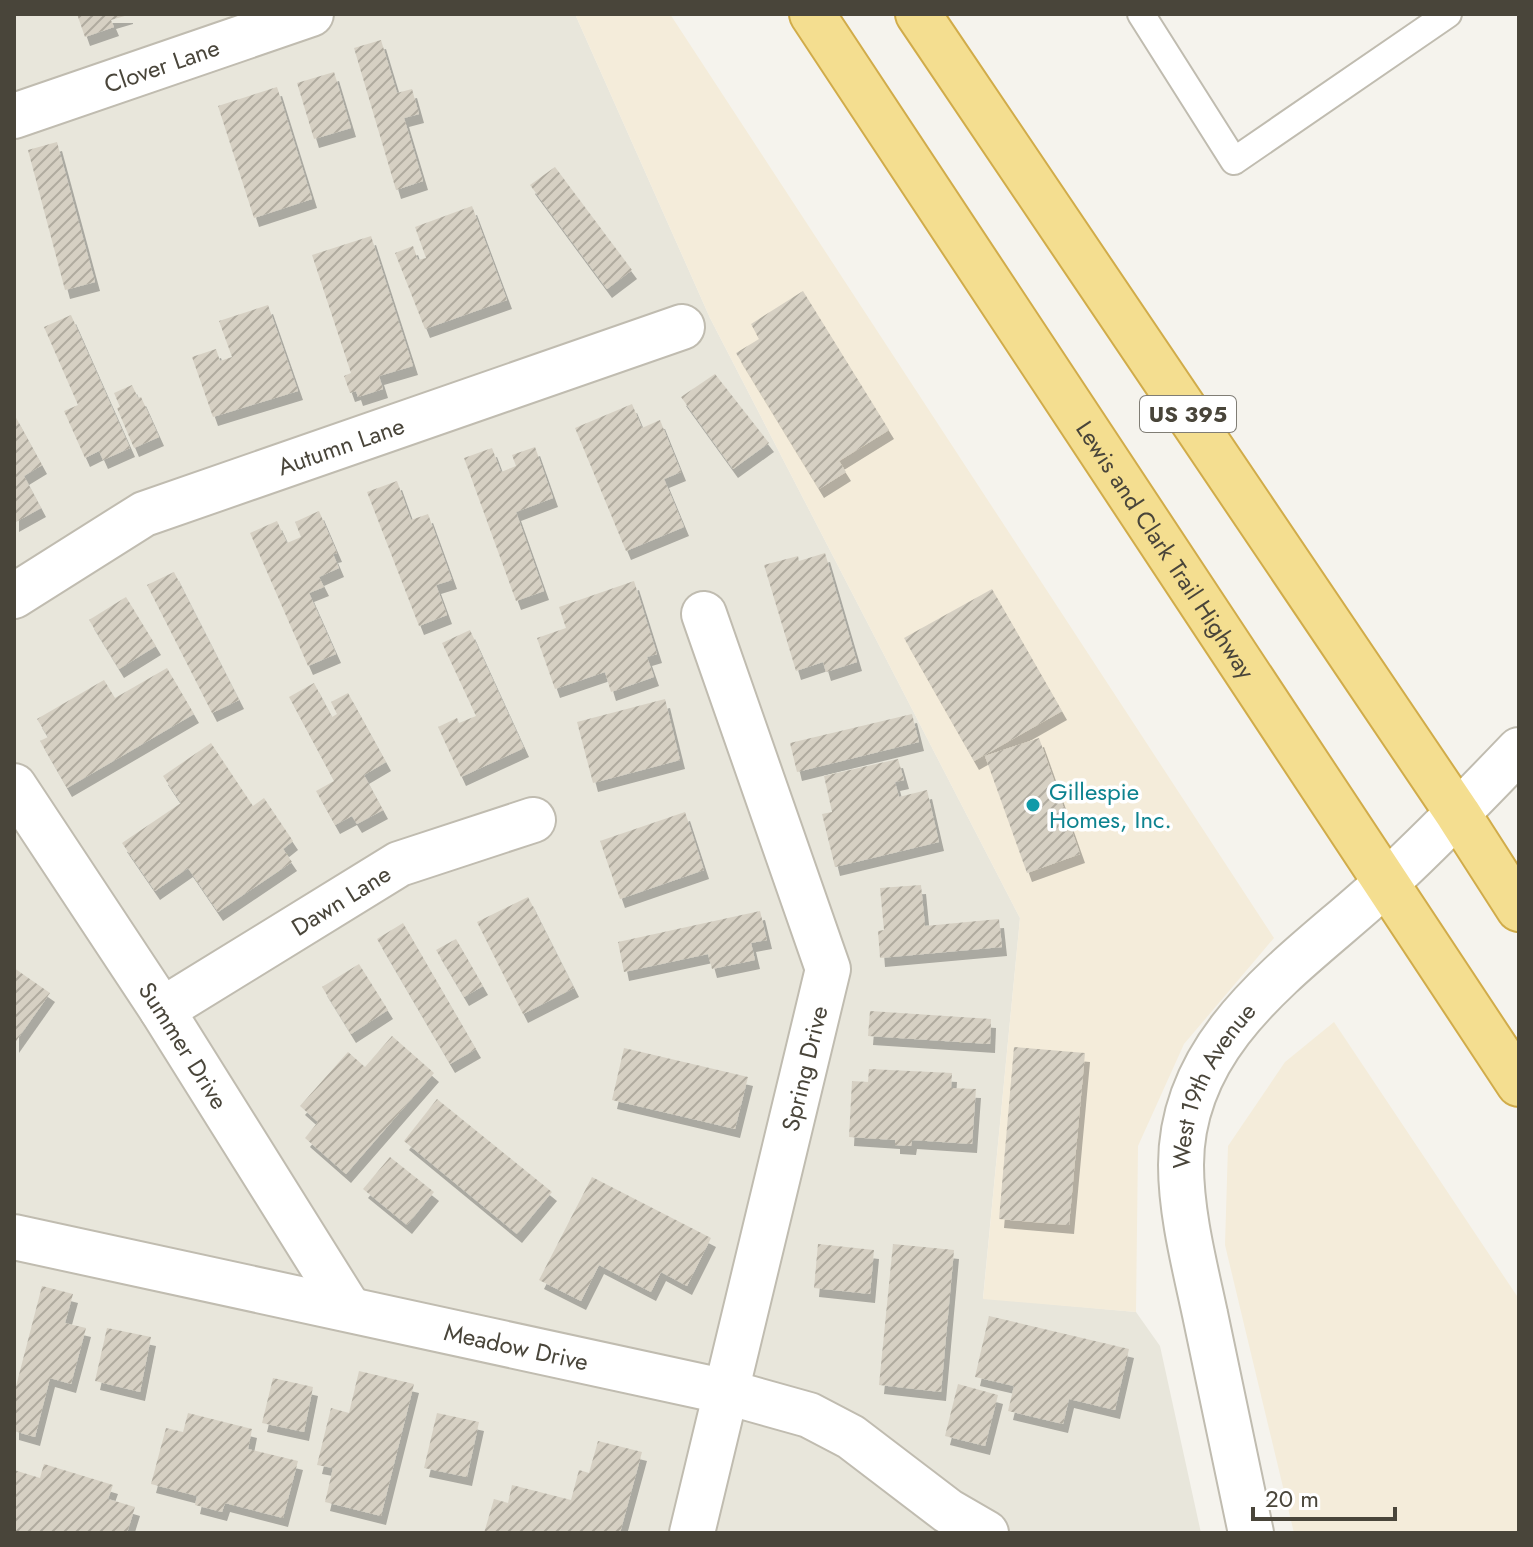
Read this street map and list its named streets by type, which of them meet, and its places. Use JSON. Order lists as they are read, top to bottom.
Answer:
{
  "streets": {
    "highway": ["US 395", "Lewis and Clark Trail Highway"],
    "street": [
      "Clover Lane",
      "Autumn Lane",
      "Dawn Lane",
      "Summer Drive",
      "Spring Drive",
      "West 19th Avenue",
      "Meadow Drive"
    ]
  },
  "crossings": [
    ["US 395", "West 19th Avenue"],
    ["Lewis and Clark Trail Highway", "West 19th Avenue"],
    ["Dawn Lane", "Summer Drive"],
    ["Summer Drive", "Meadow Drive"],
    ["Spring Drive", "Meadow Drive"]
  ],
  "places": ["Gillespie Homes, Inc."],
  "scale_bar": "20 m"
}
